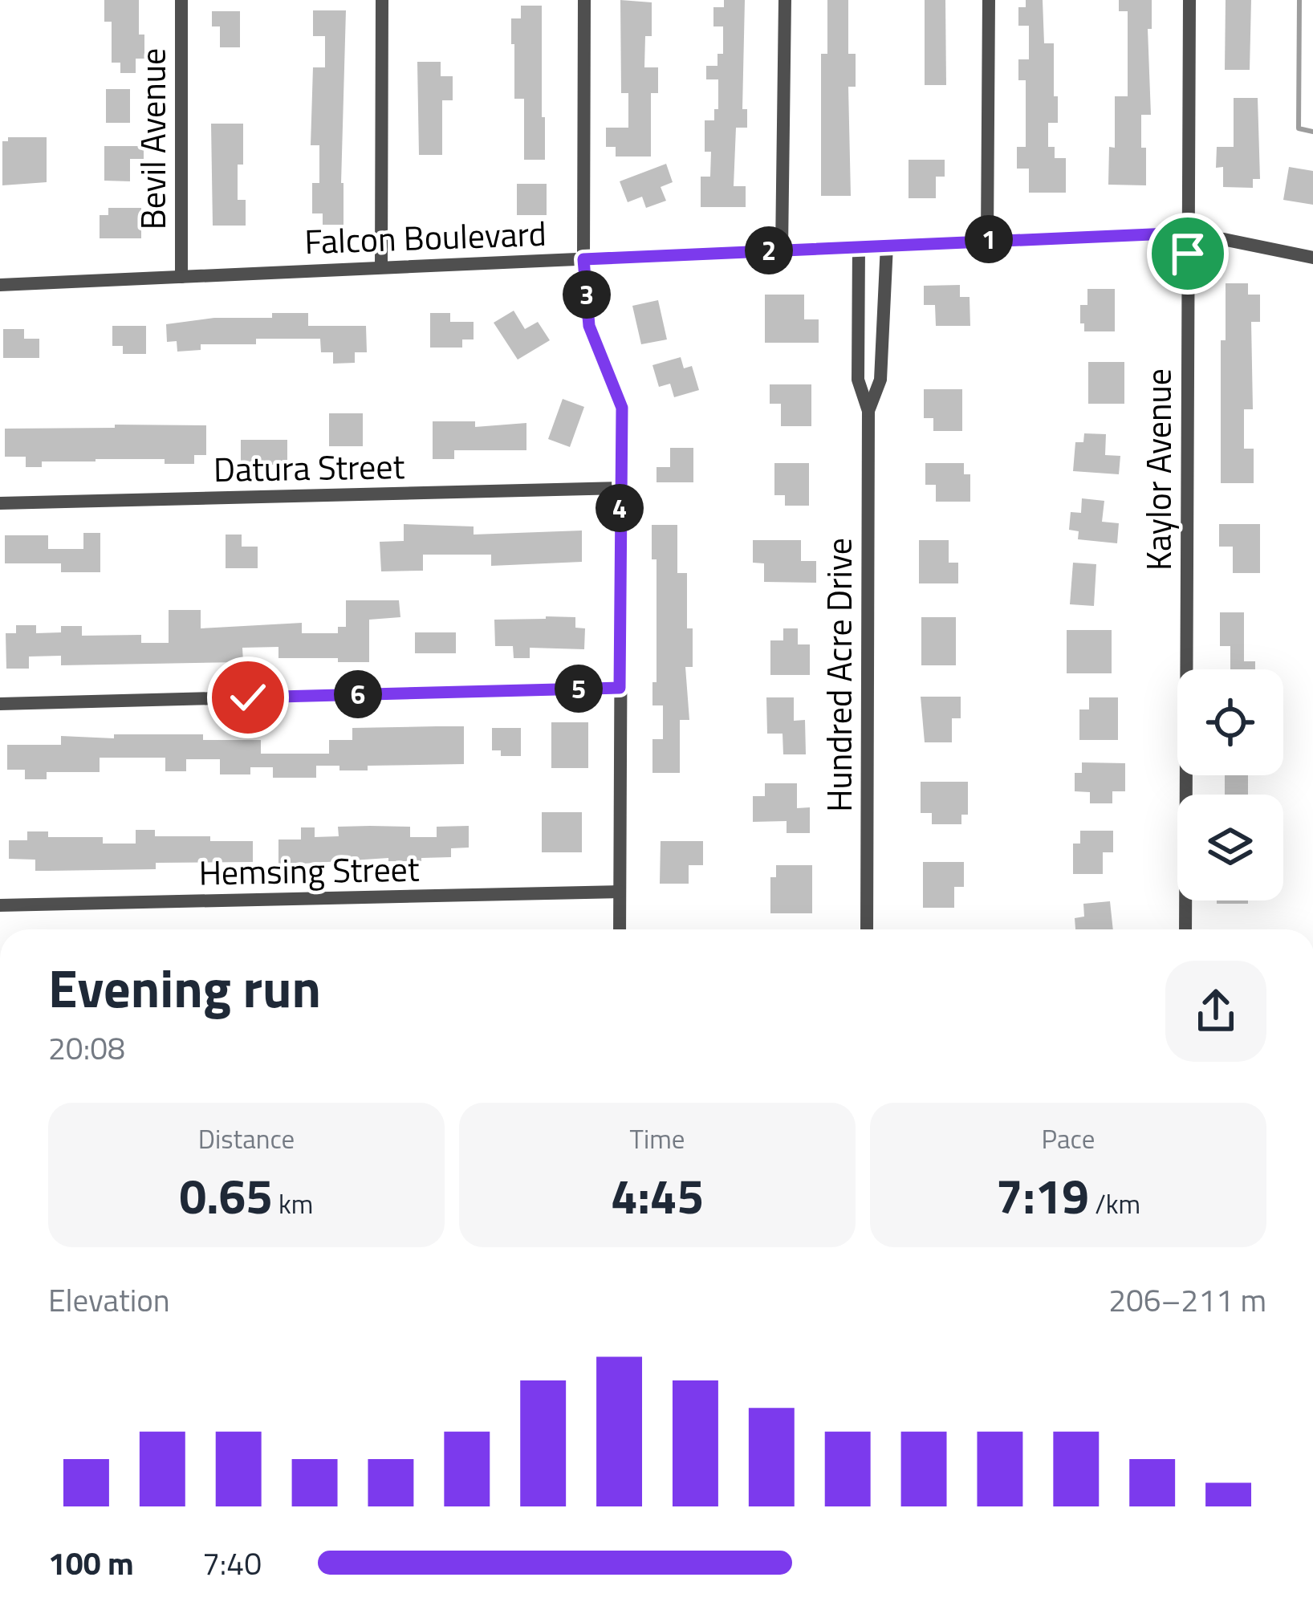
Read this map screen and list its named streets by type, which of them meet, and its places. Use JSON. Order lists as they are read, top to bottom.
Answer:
{
  "streets": {
    "street": [
      "Bevil Avenue",
      "Falcon Boulevard",
      "Datura Street",
      "Kaylor Avenue",
      "Hundred Acre Drive",
      "Hemsing Street"
    ]
  },
  "crossings": [
    ["Bevil Avenue", "Falcon Boulevard"],
    ["Falcon Boulevard", "Kaylor Avenue"],
    ["Falcon Boulevard", "Hundred Acre Drive"]
  ],
  "page": {
    "pins": [
      "1",
      "2",
      "3",
      "4",
      "5",
      "6"
    ],
    "heading": ["Evening run", "20:08"],
    "stats": [
      ["Distance", "0.65 km"],
      ["Time", "4:45"],
      ["Pace", "7:19 /km"]
    ],
    "chart": ["Elevation", "206–211 m"],
    "list": [
      {
        "name": "100 m",
        "note": "7:40"
      }
    ]
  }
}
